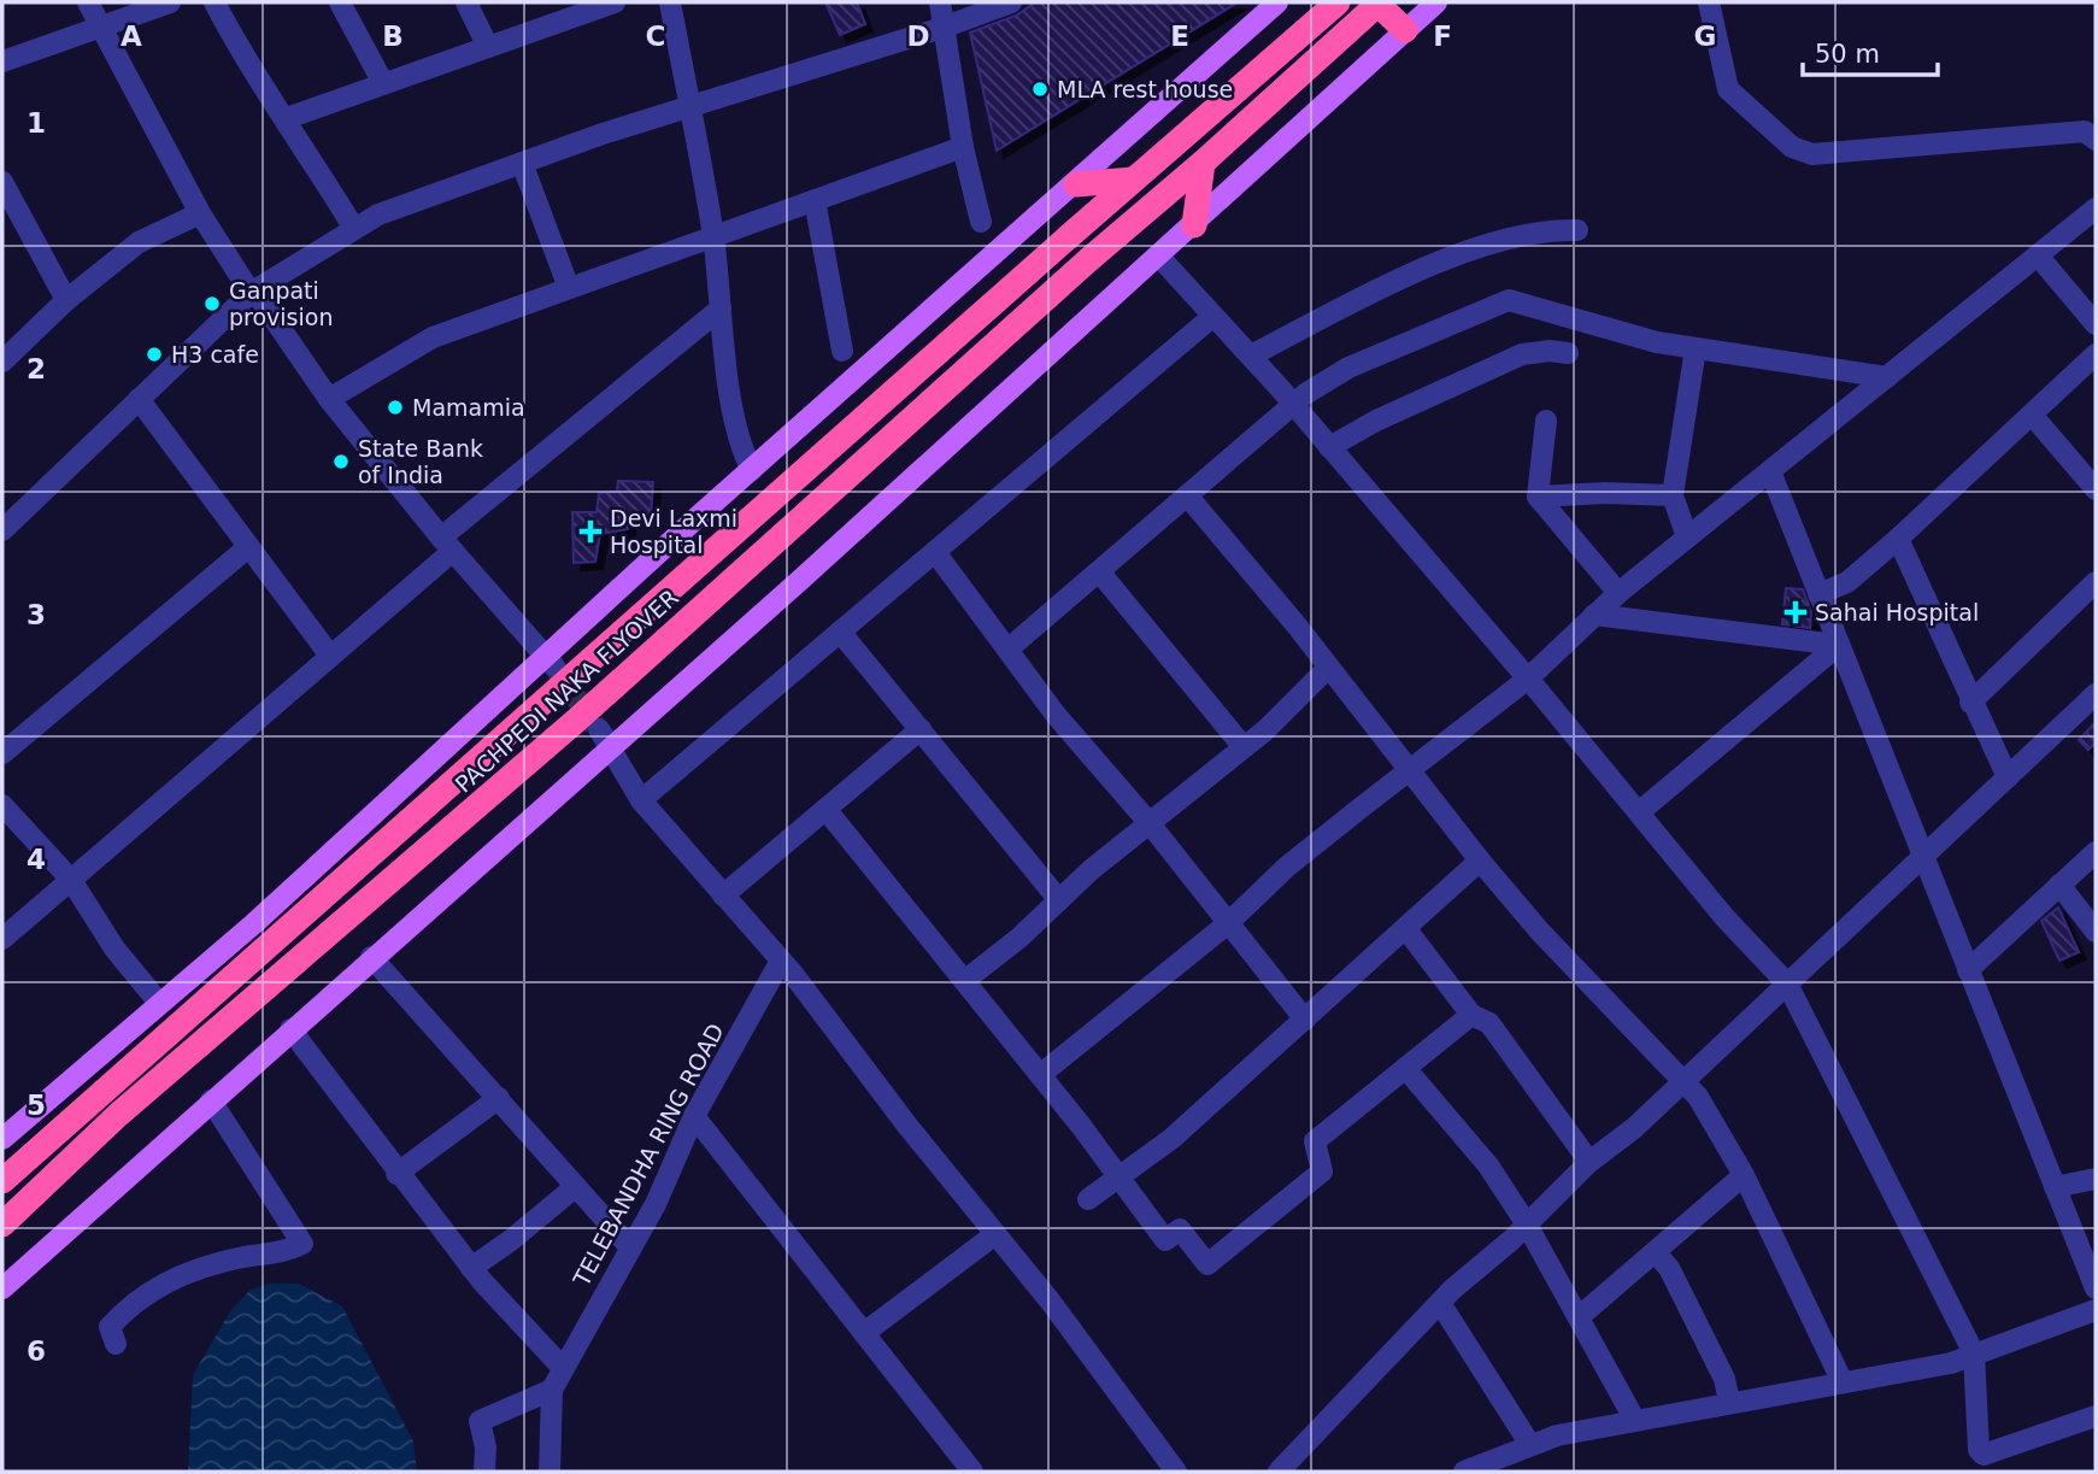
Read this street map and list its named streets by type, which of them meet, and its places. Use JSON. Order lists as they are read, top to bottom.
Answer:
{
  "streets": {
    "highway": ["PACHPEDI NAKA FLYOVER"],
    "street": ["TELEBANDHA RING ROAD"]
  },
  "places": {
    "other": [
      "MLA rest house",
      "Ganpati provision",
      "H3 cafe",
      "Mamamia",
      "State Bank of India"
    ],
    "health": ["Devi Laxmi Hospital", "Sahai Hospital"]
  },
  "scale_bar": "50 m",
  "grid": {
    "columns": [
      "A",
      "B",
      "C",
      "D",
      "E",
      "F",
      "G"
    ],
    "rows": [
      "1",
      "2",
      "3",
      "4",
      "5",
      "6"
    ]
  }
}
